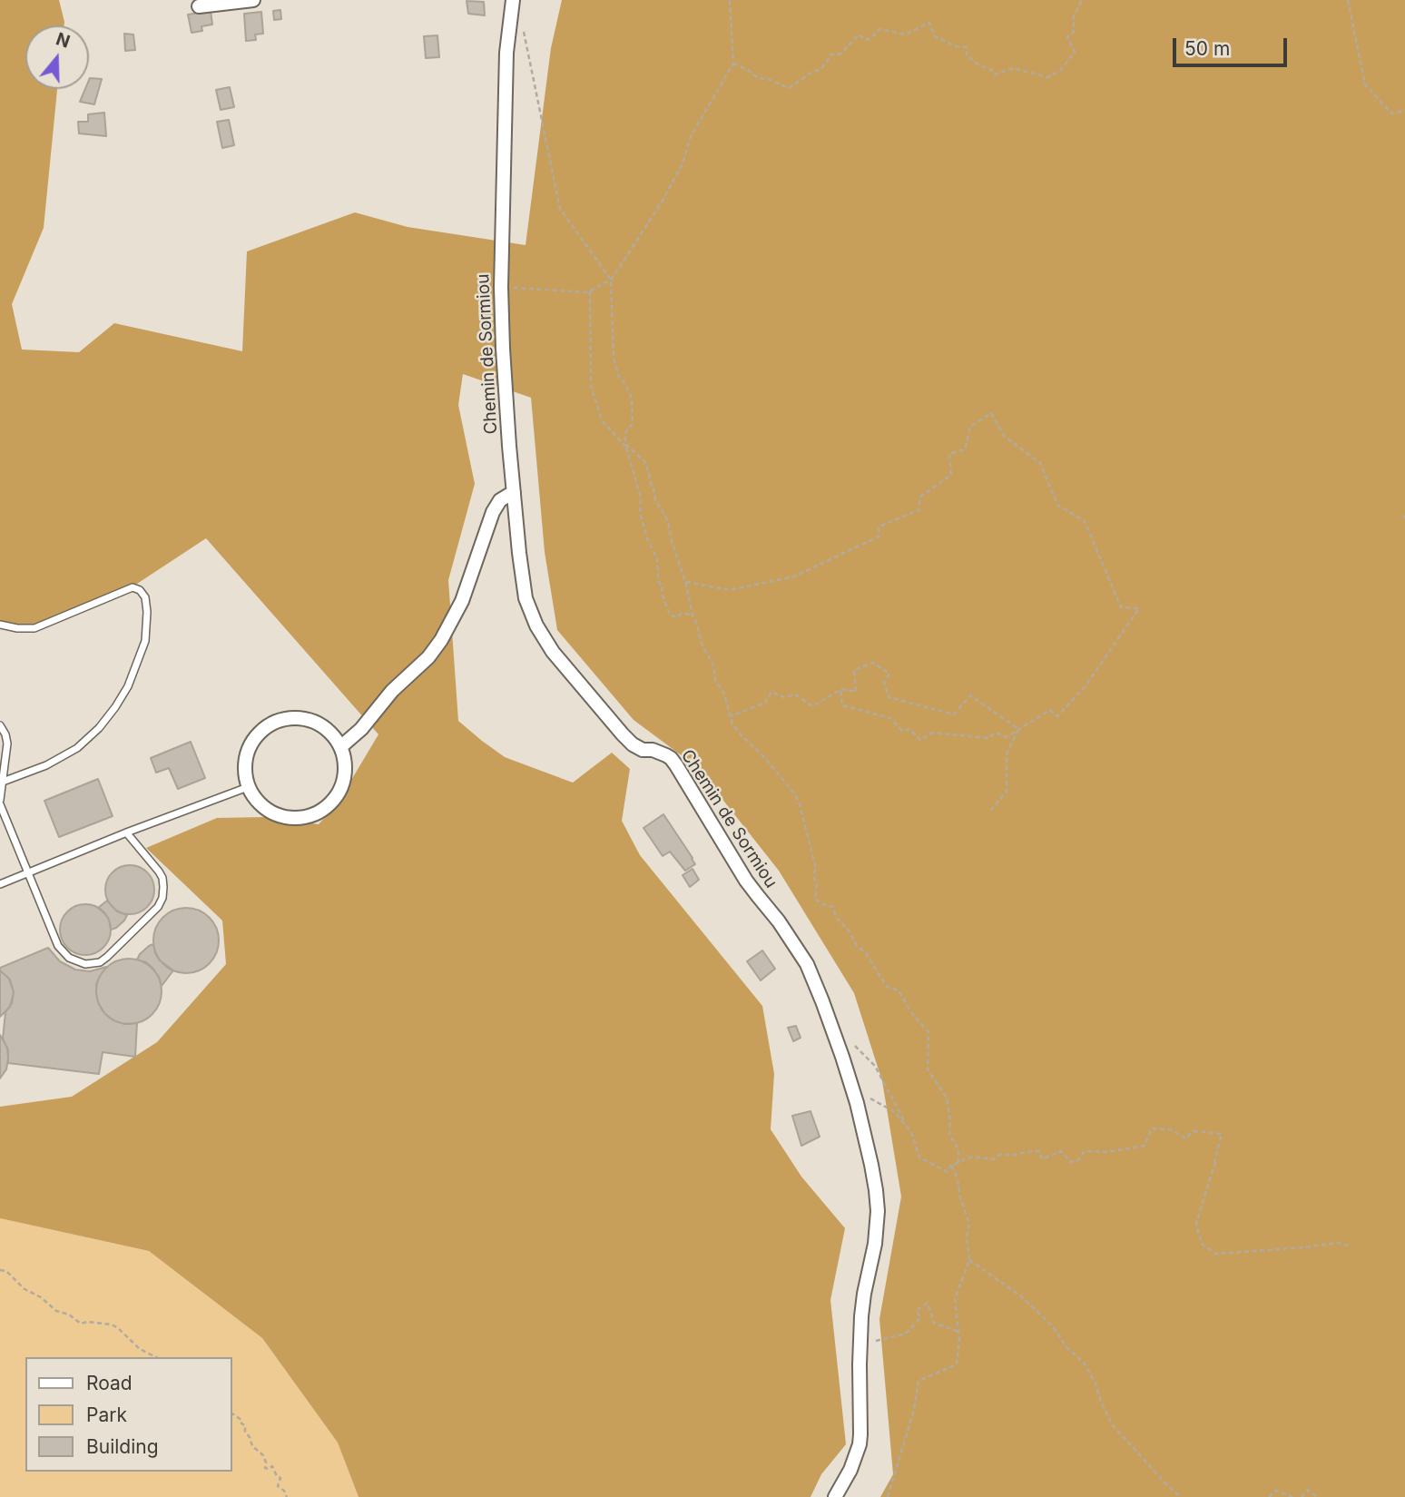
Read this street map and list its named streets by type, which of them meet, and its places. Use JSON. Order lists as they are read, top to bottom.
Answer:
{
  "streets": {
    "street": ["Chemin de Sormiou"]
  },
  "legend": ["Road", "Park", "Building"],
  "scale_bar": "50 m",
  "north": "top"
}
